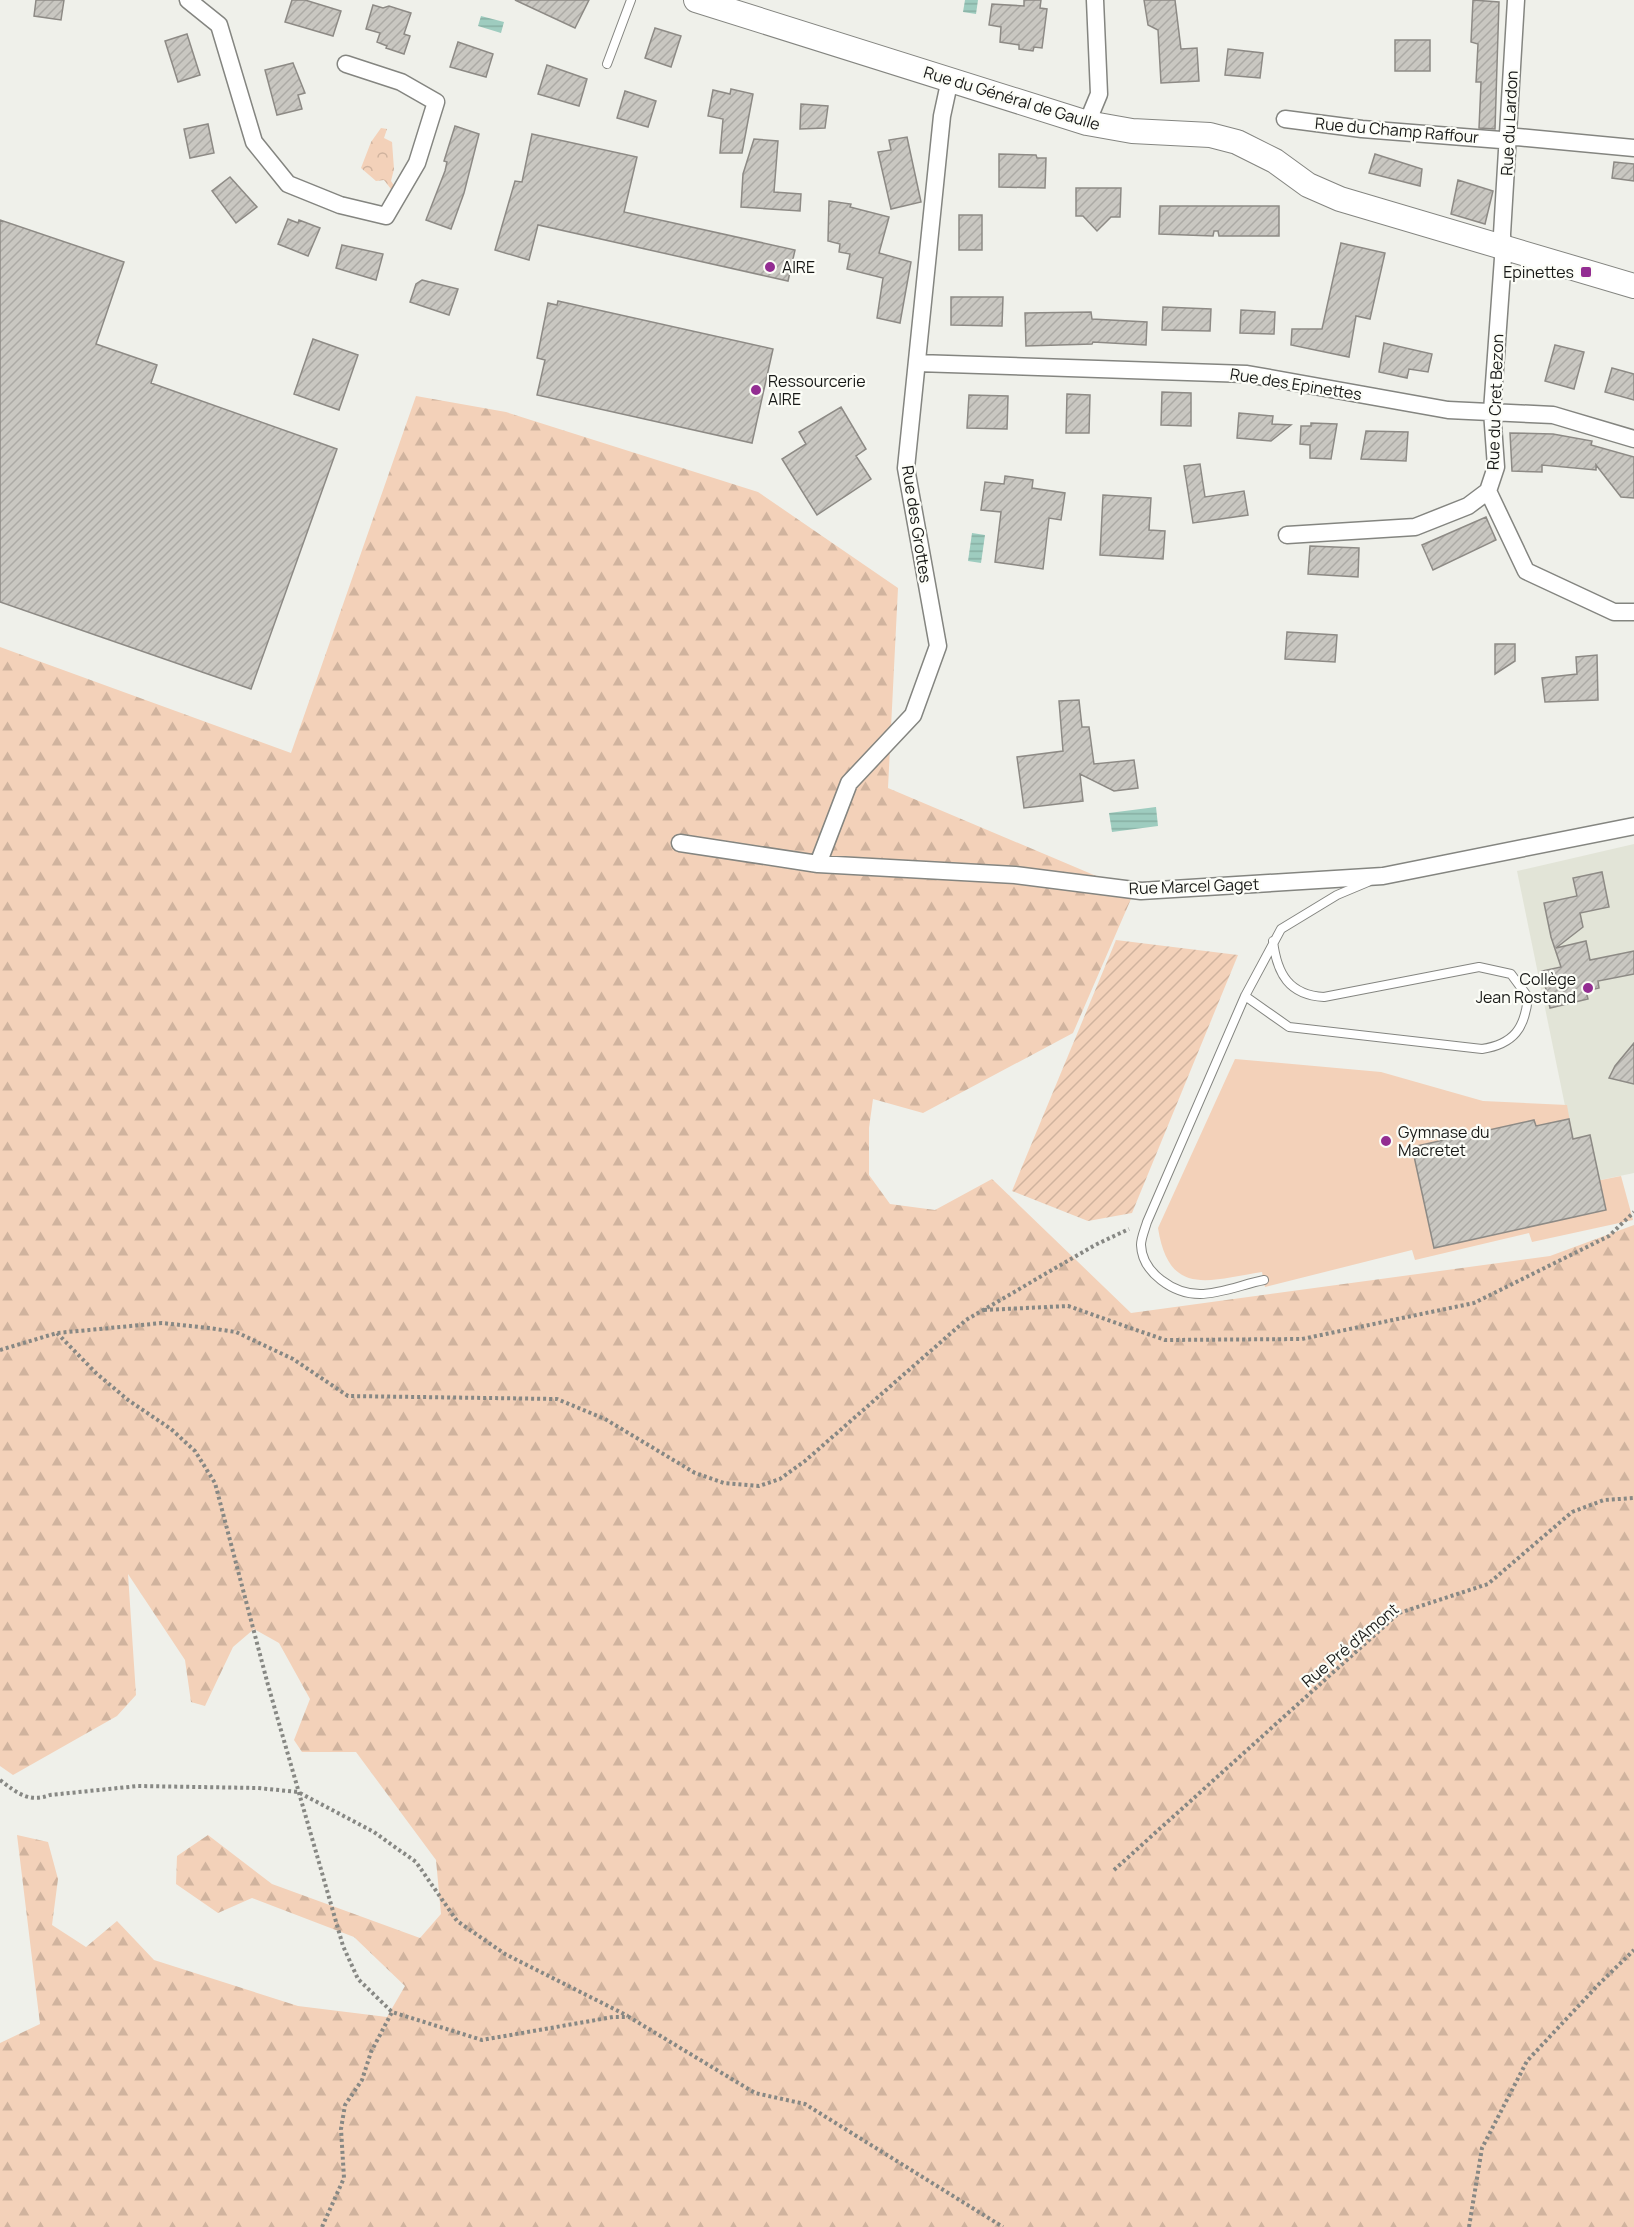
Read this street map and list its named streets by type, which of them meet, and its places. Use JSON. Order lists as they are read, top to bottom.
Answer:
{
  "streets": {
    "main road": ["Rue du Général de Gaulle"],
    "street": [
      "Rue du Lardon",
      "Rue du Champ Raffour",
      "Rue des Epinettes",
      "Rue du Cret Bezon",
      "Rue des Grottes",
      "Rue Marcel Gaget"
    ],
    "path": ["Rue Pré d'Amont"]
  },
  "crossings": [
    ["Rue du Général de Gaulle", "Rue du Lardon"],
    ["Rue du Général de Gaulle", "Rue du Cret Bezon"],
    ["Rue du Général de Gaulle", "Rue des Grottes"],
    ["Rue du Lardon", "Rue du Champ Raffour"],
    ["Rue du Lardon", "Rue du Cret Bezon"],
    ["Rue des Epinettes", "Rue du Cret Bezon"],
    ["Rue des Epinettes", "Rue des Grottes"],
    ["Rue des Grottes", "Rue Marcel Gaget"]
  ],
  "places": {
    "other": [
      "AIRE",
      "Ressourcerie AIRE",
      "Collège Jean Rostand",
      "Gymnase du Macretet"
    ],
    "transit": ["Epinettes"]
  }
}
